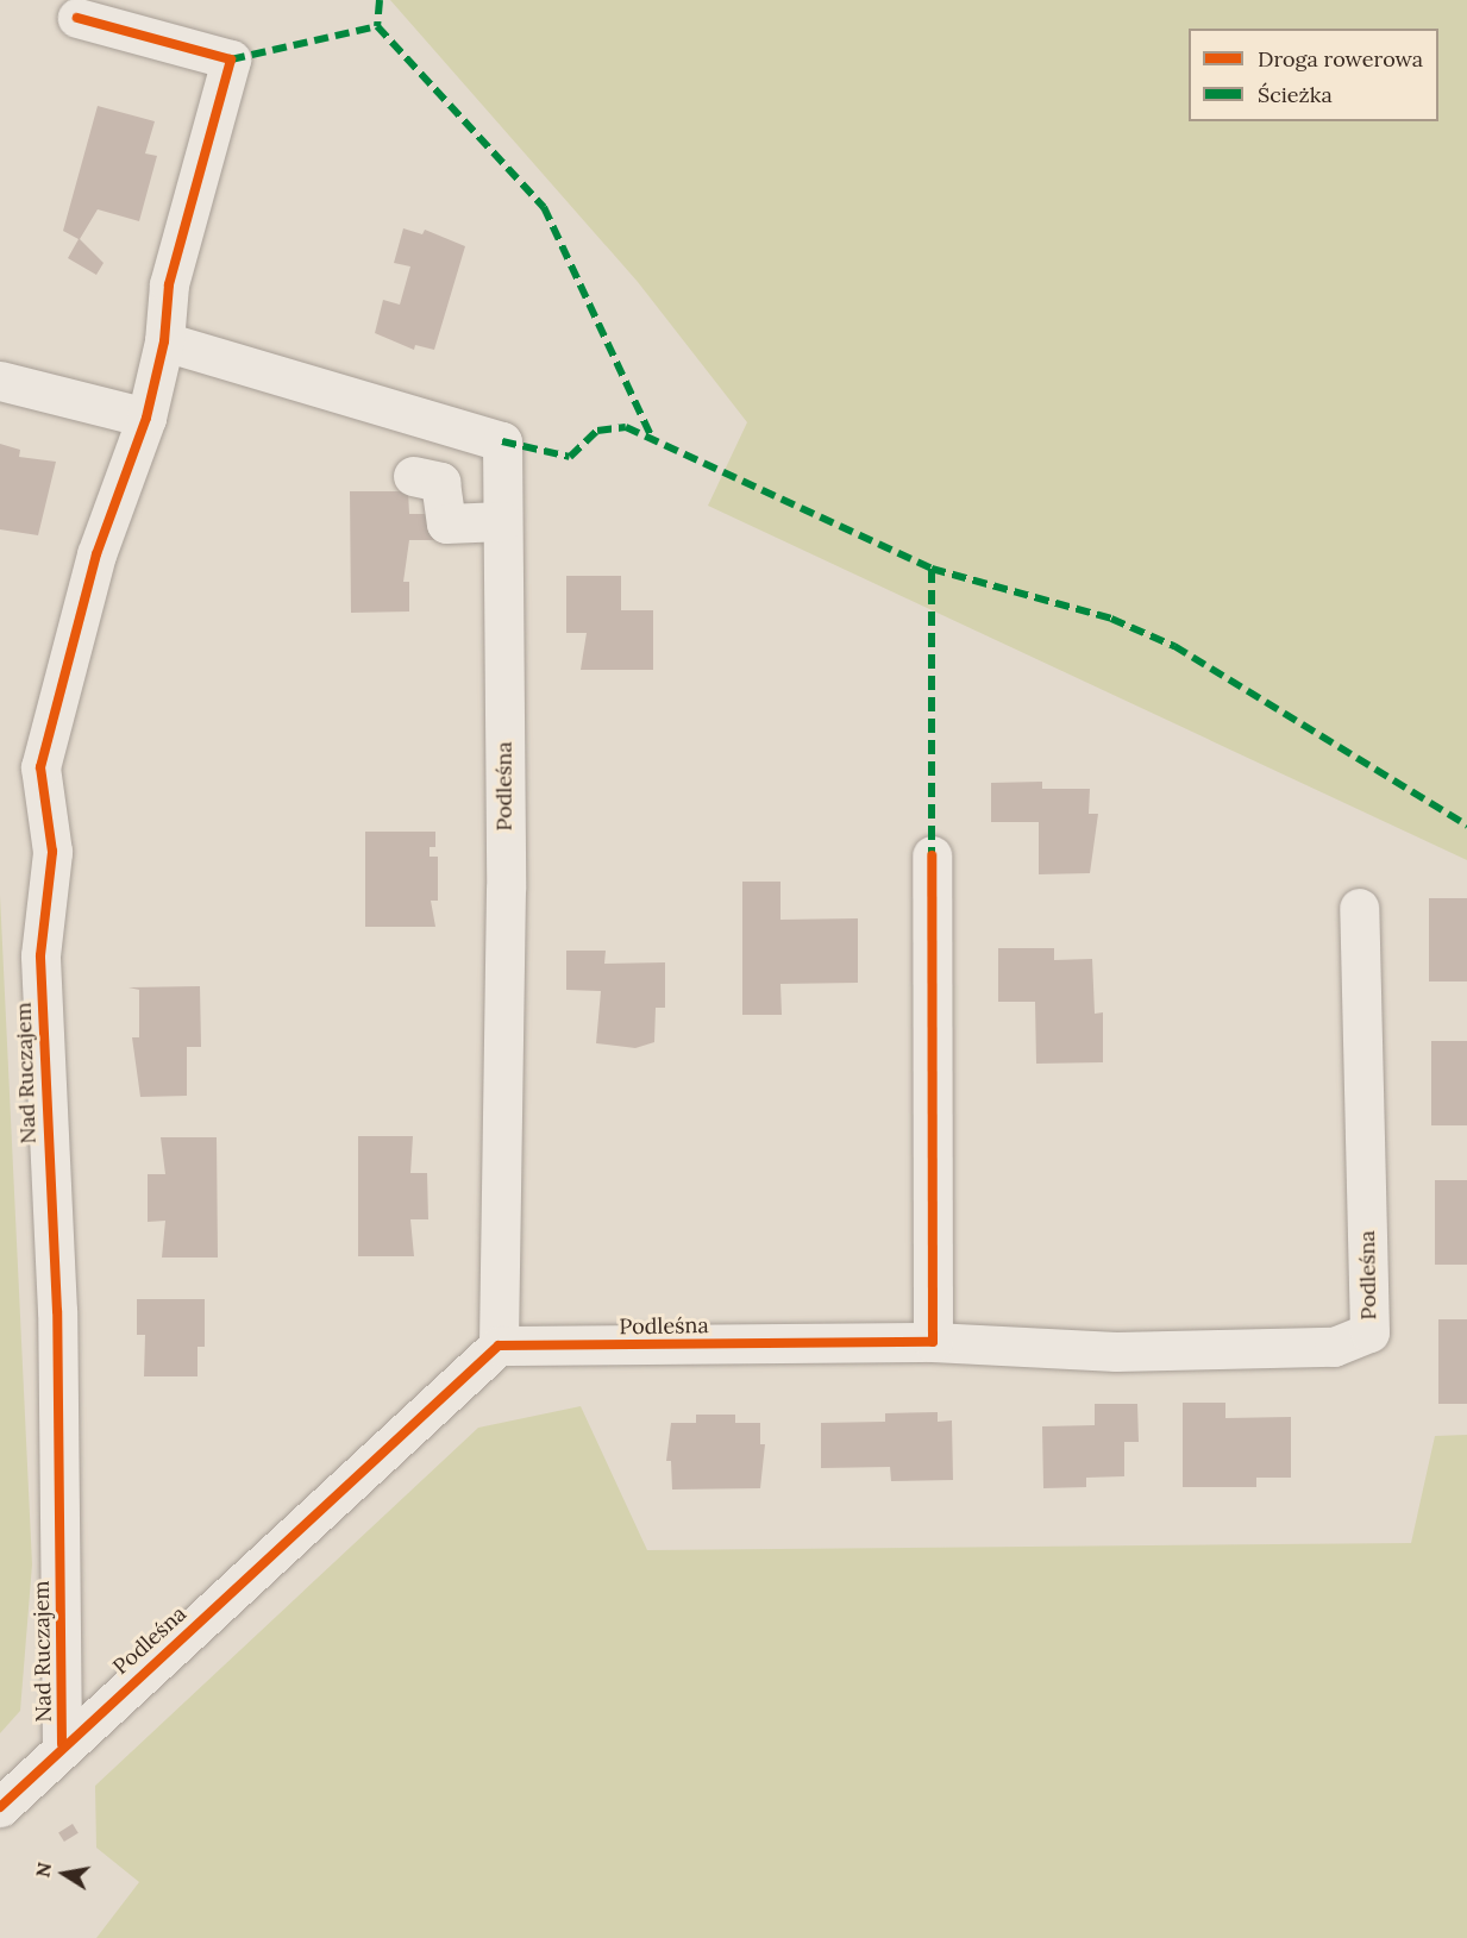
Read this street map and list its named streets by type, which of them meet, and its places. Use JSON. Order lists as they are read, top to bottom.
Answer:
{
  "streets": {
    "street": ["Podleśna", "Nad Ruczajem"]
  },
  "crossings": [
    ["Podleśna", "Nad Ruczajem"]
  ],
  "legend": ["Droga rowerowa", "Ścieżka"],
  "north": "left"
}
